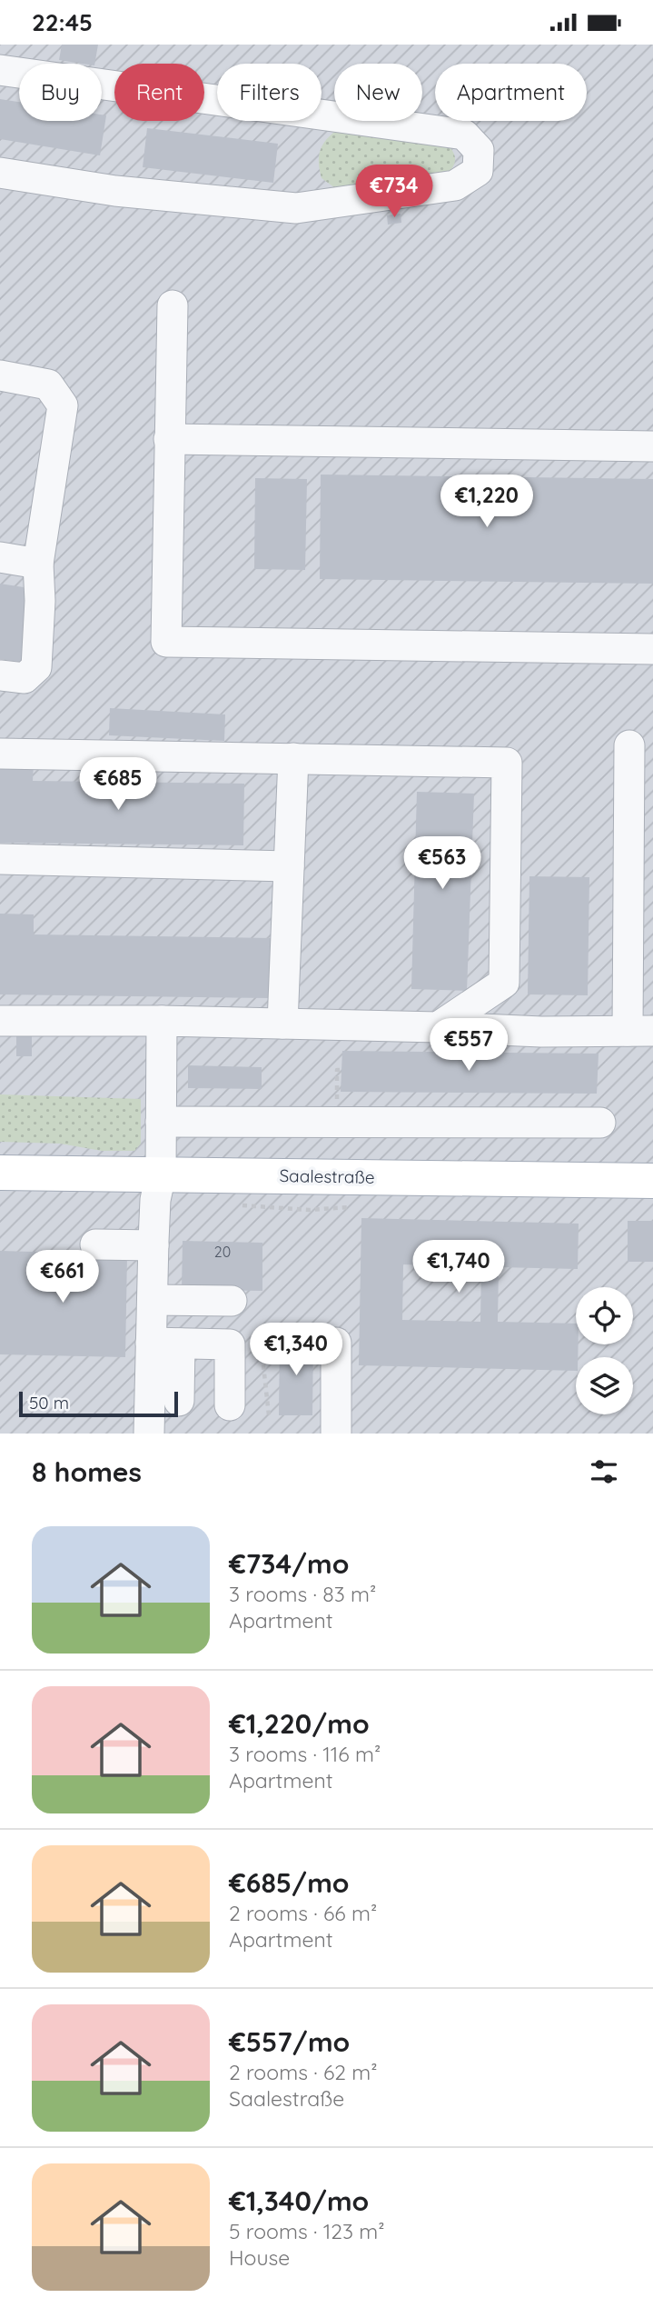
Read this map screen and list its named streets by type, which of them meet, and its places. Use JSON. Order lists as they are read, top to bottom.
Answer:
{
  "streets": {
    "main road": ["Saalestraße"]
  },
  "house_numbers": ["20"],
  "scale_bar": "50 m",
  "page": {
    "status": "22:45",
    "chip": [
      "Buy",
      "Rent",
      "Filters",
      "New",
      "Apartment"
    ],
    "price": [
      "€734",
      "€1,220",
      "€685",
      "€563",
      "€557",
      "€1,740",
      "€661",
      "€1,340"
    ],
    "scale": "50 m",
    "heading": "8 homes",
    "list": [
      {
        "name": "€734/mo",
        "note": "3 rooms · 83 m² · Apartment"
      },
      {
        "name": "€1,220/mo",
        "note": "3 rooms · 116 m² · Apartment"
      },
      {
        "name": "€685/mo",
        "note": "2 rooms · 66 m² · Apartment"
      },
      {
        "name": "€557/mo",
        "note": "2 rooms · 62 m² · Saalestraße"
      },
      {
        "name": "€1,340/mo",
        "note": "5 rooms · 123 m² · House"
      }
    ]
  }
}
